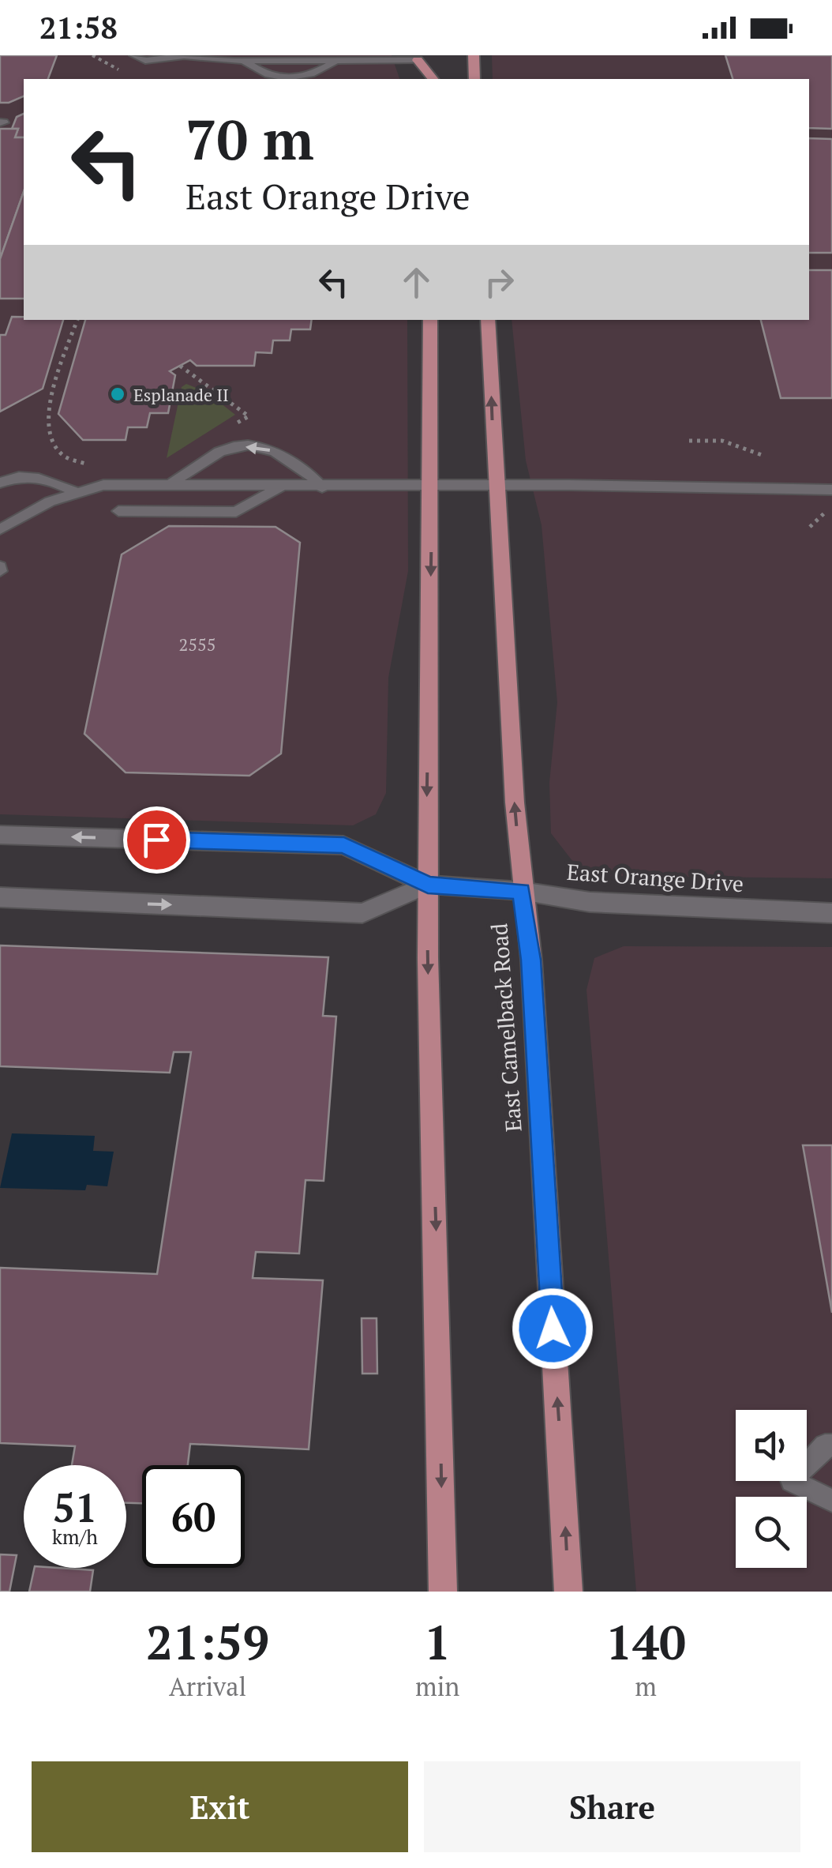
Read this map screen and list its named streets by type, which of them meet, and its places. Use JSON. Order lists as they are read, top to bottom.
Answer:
{
  "streets": {
    "main road": ["East Camelback Road"],
    "street": ["East Orange Drive"]
  },
  "crossings": [
    ["East Orange Drive", "East Camelback Road"]
  ],
  "places": ["Esplanade II"],
  "house_numbers": ["2555"],
  "page": {
    "status": "21:58",
    "turn": ["70 m", "East Orange Drive"],
    "speed": "51 km/h",
    "limit": "60",
    "eta": [
      "21:59",
      "Arrival",
      "1",
      "min",
      "140",
      "m"
    ],
    "buttons": ["Exit", "Share"]
  }
}
